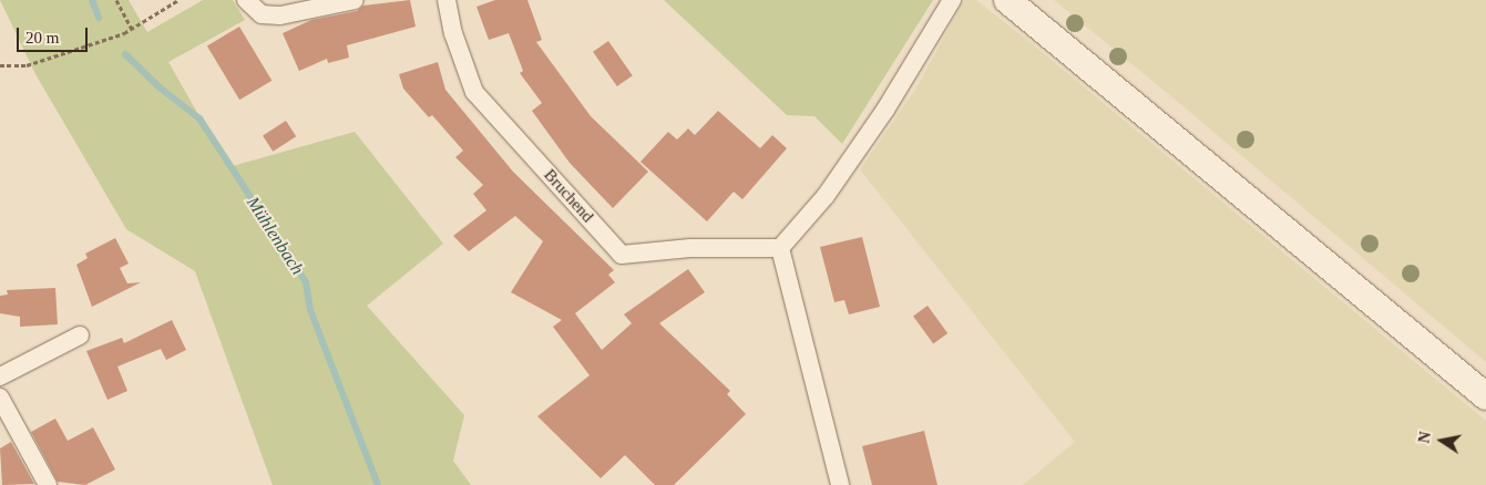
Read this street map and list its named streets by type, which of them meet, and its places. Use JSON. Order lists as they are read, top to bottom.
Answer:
{
  "streets": {
    "street": ["Bruchend"]
  },
  "water": ["Mühlenbach"],
  "scale_bar": "20 m",
  "north": "left"
}
